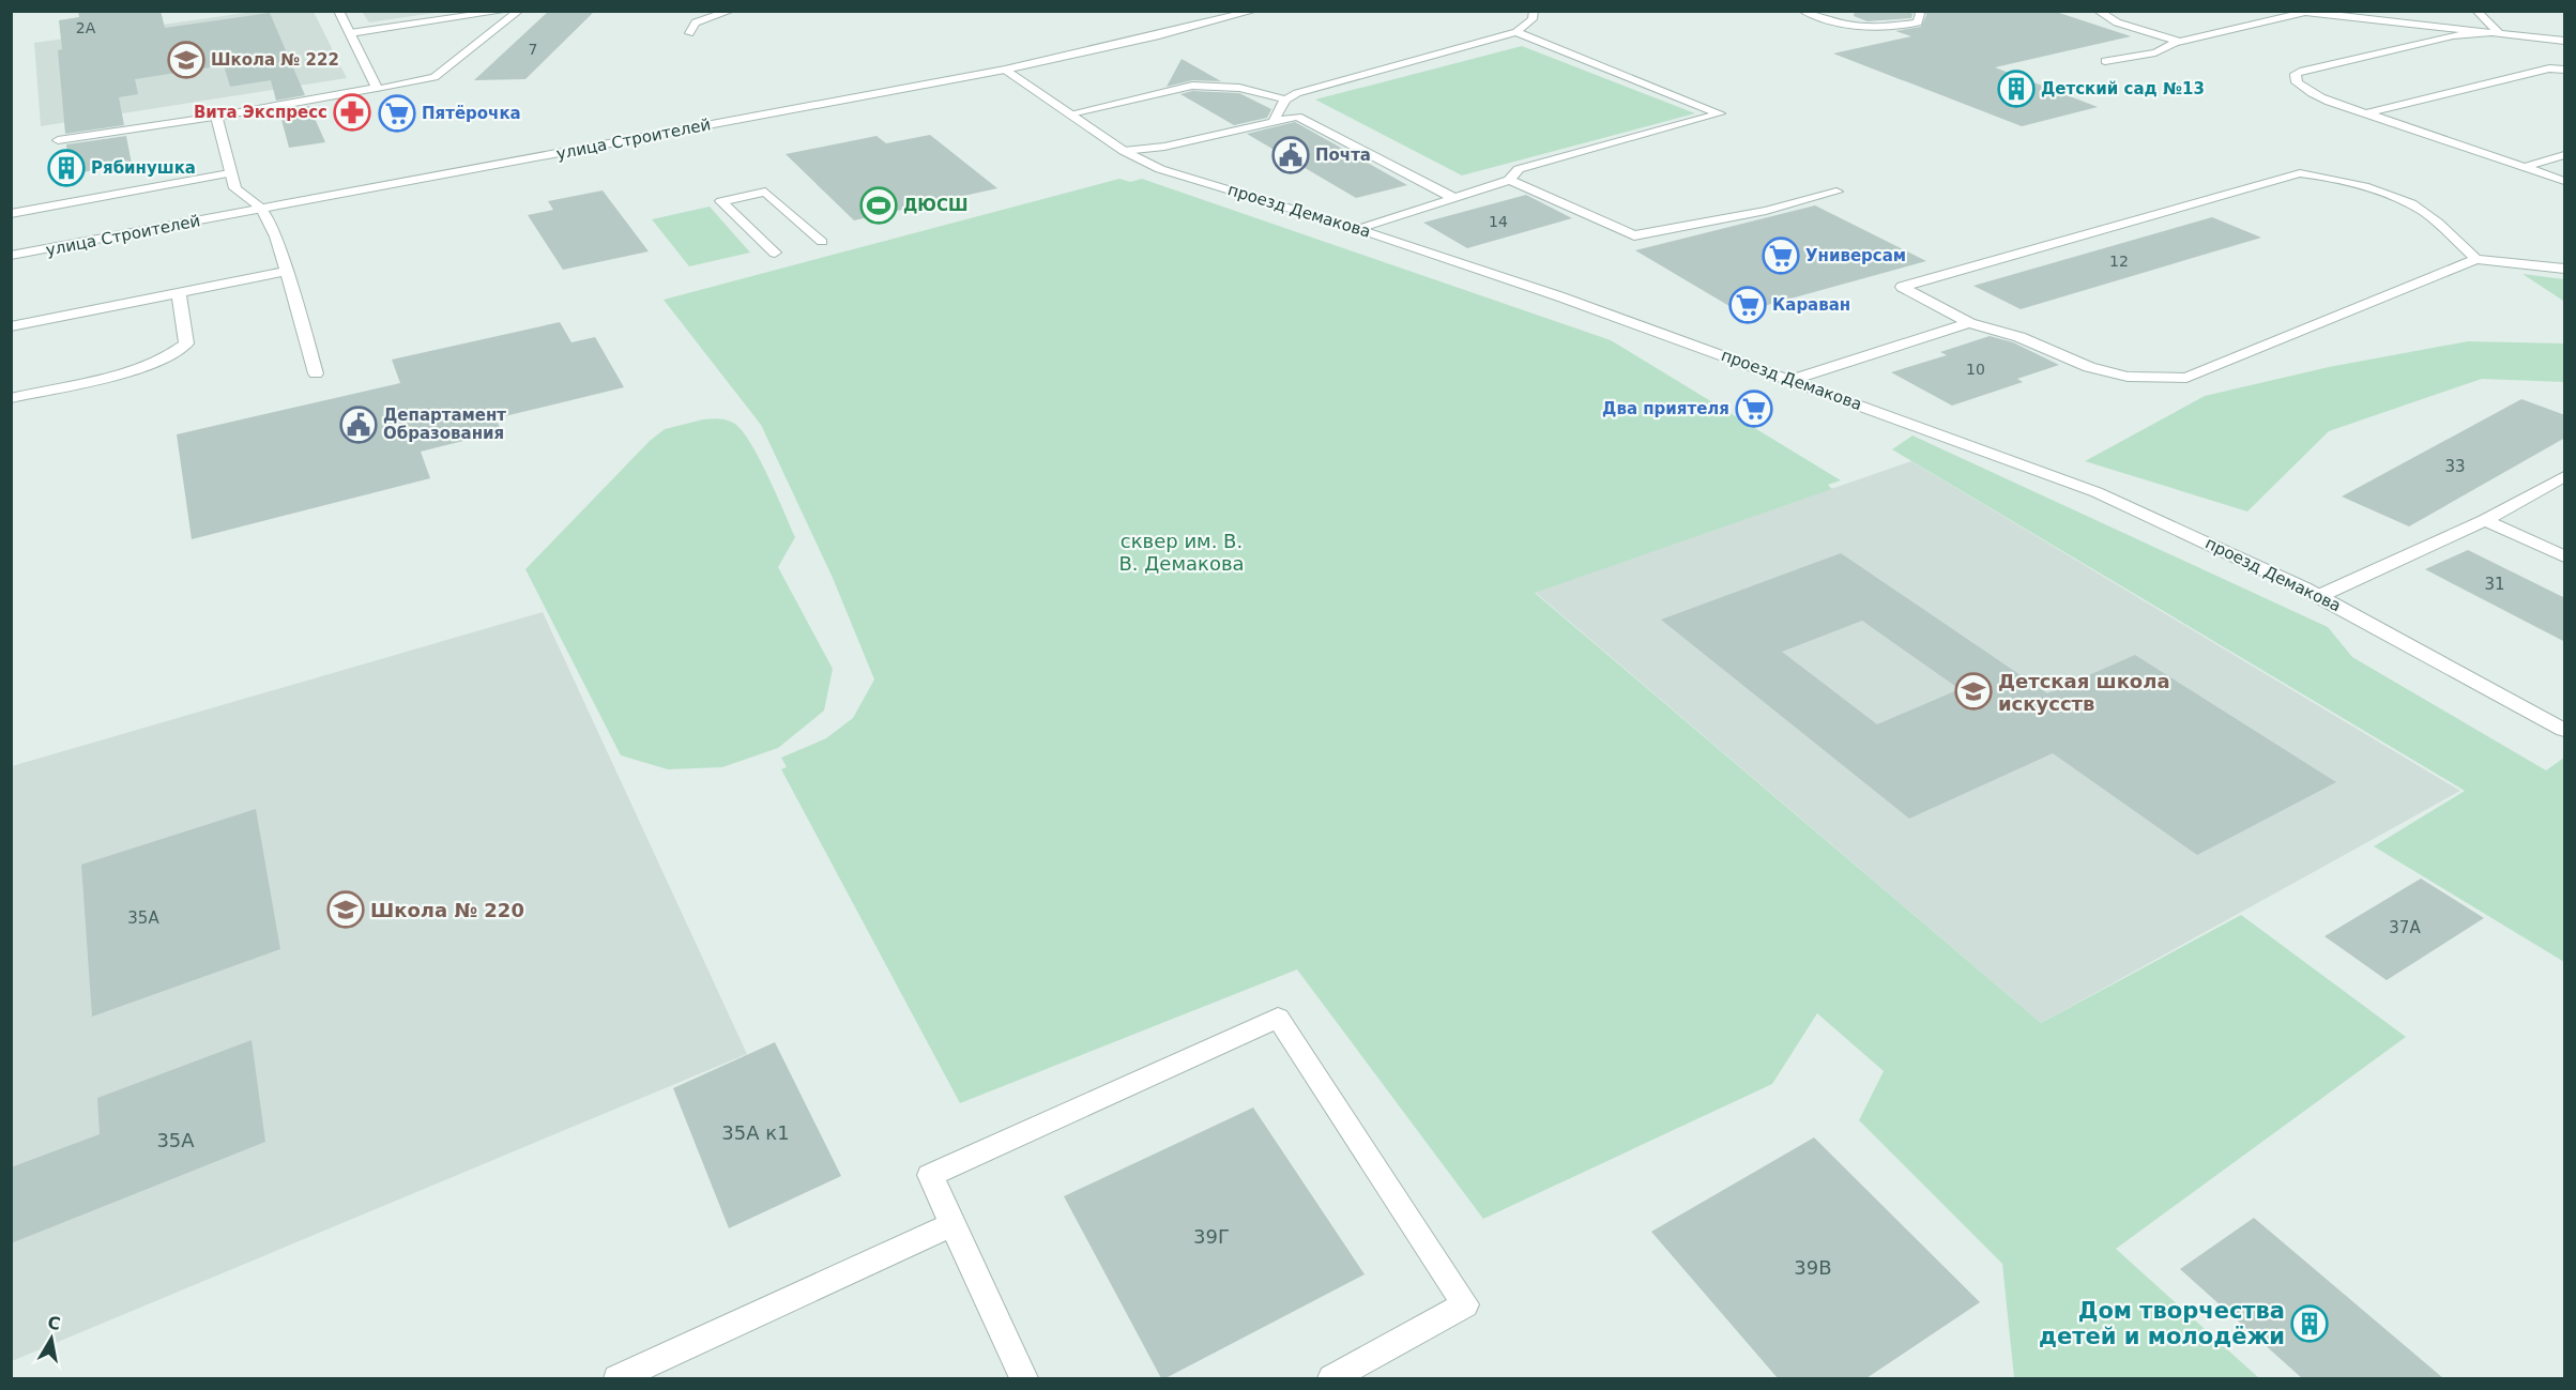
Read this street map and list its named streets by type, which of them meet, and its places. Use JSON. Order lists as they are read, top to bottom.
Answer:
{
  "streets": {
    "street": ["улица Строителей", "проезд Демакова"]
  },
  "crossings": [
    ["улица Строителей", "проезд Демакова"]
  ],
  "parks": ["сквер им. В. В. Демакова"],
  "places": {
    "school or university": ["Школа № 222", "Детская школа искусств", "Школа № 220"],
    "building": ["Детский сад №13", "Рябинушка", "Дом творчества детей и молодёжи"],
    "pharmacy": ["Вита Экспресс"],
    "supermarket": [
      "Пятёрочка",
      "Универсам",
      "Караван",
      "Два приятеля"
    ],
    "public building": ["Почта", "Департамент Образования"],
    "sports": ["ДЮСШ"]
  },
  "house_numbers": [
    "2А",
    "7",
    "14",
    "12",
    "10",
    "33",
    "31",
    "35А",
    "37А",
    "35А к1",
    "35А",
    "39Г",
    "39В"
  ],
  "north": "top"
}
